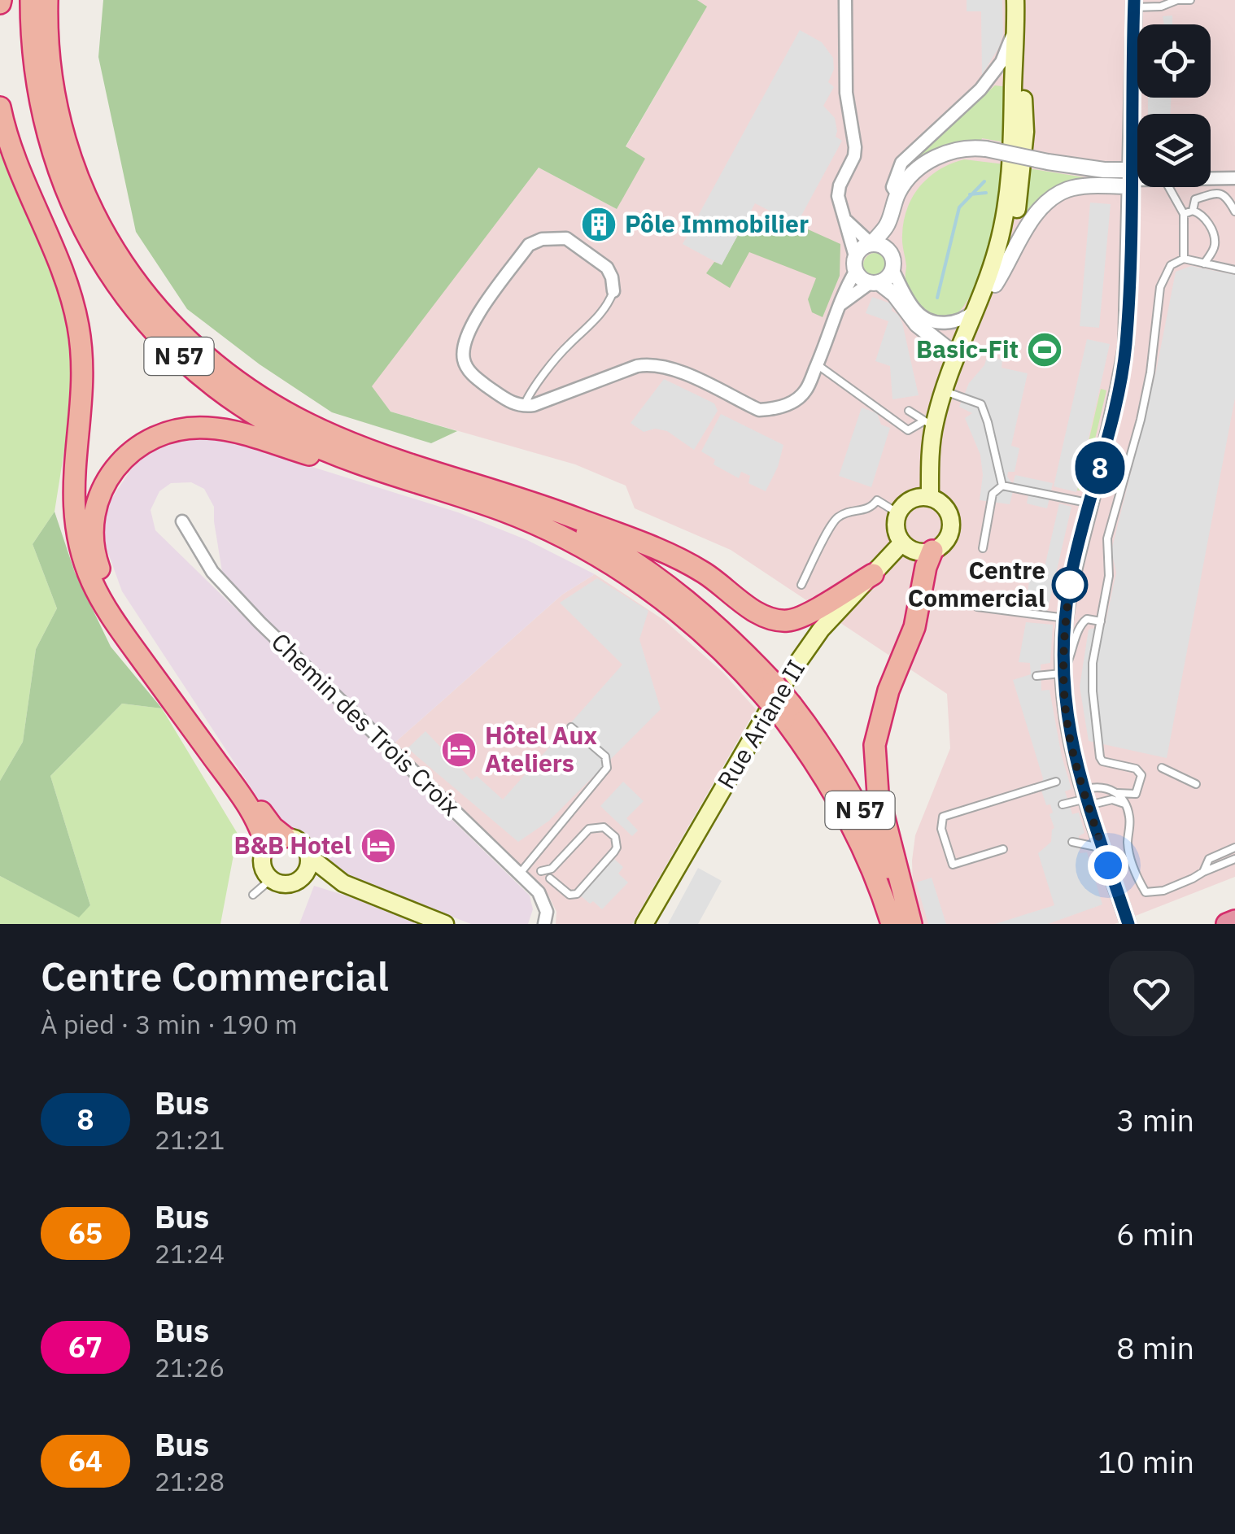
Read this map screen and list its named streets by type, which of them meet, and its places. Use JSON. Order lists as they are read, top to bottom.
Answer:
{
  "streets": {
    "highway": ["N 57"],
    "main road": ["Rue Ariane II"],
    "street": ["Chemin des Trois Croix"]
  },
  "crossings": [
    ["N 57", "Rue Ariane II"]
  ],
  "places": {
    "building": ["Pôle Immobilier"],
    "sports": ["Basic-Fit"],
    "other": ["Centre Commercial"],
    "hotel": ["Hôtel Aux Ateliers", "B&B Hotel"]
  },
  "lines": ["bus line 8"],
  "page": {
    "on_map": "8",
    "heading": ["Centre Commercial", "À pied · 3 min · 190 m"],
    "list": [
      {
        "mark": "8",
        "name": "Bus",
        "note": "21:21",
        "value": "3 min"
      },
      {
        "mark": "65",
        "name": "Bus",
        "note": "21:24",
        "value": "6 min"
      },
      {
        "mark": "67",
        "name": "Bus",
        "note": "21:26",
        "value": "8 min"
      },
      {
        "mark": "64",
        "name": "Bus",
        "note": "21:28",
        "value": "10 min"
      }
    ]
  }
}
